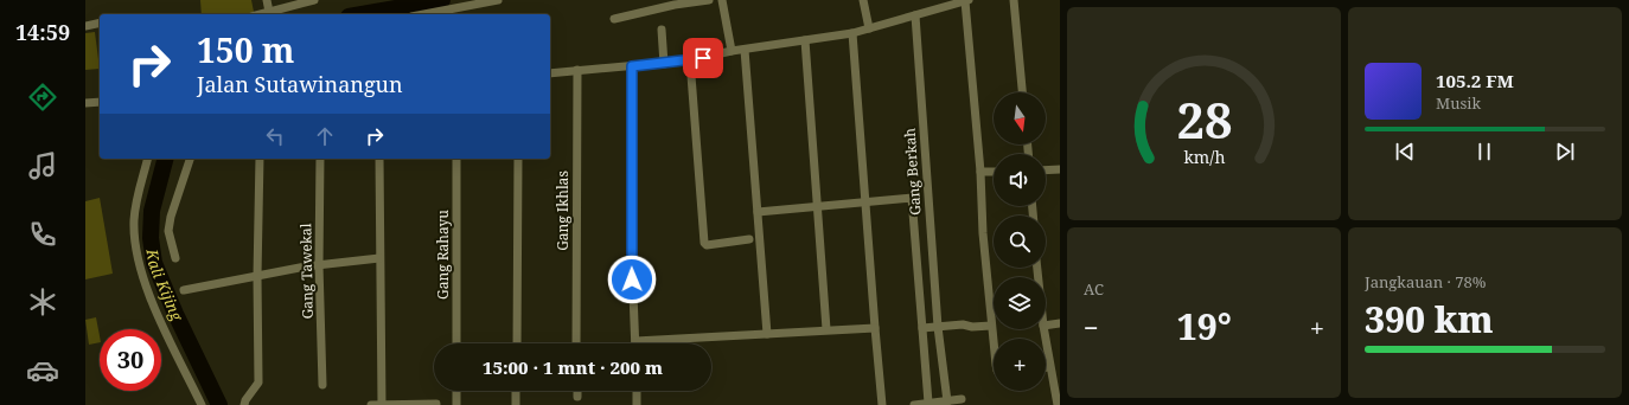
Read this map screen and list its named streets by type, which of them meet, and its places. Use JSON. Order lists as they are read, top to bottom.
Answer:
{
  "streets": {
    "street": [
      "Gang Berkah",
      "Gang Ikhlas",
      "Gang Rahayu",
      "Gang Tawekal"
    ]
  },
  "water": ["Kali Kijing"],
  "north": "bottom",
  "page": {
    "tabs": "14:59",
    "turn": ["150 m", "Jalan Sutawinangun"],
    "song": ["105.2 FM", "Musik"],
    "map_buttons": "+",
    "tile": [
      "AC",
      ["Jangkauan · 78%", "390 km"]
    ],
    "heat": ["−", "19°", "+"],
    "limit": "30",
    "trip": "15:00 · 1 mnt · 200 m",
    "gauge": ["28", "km/h"]
  }
}
